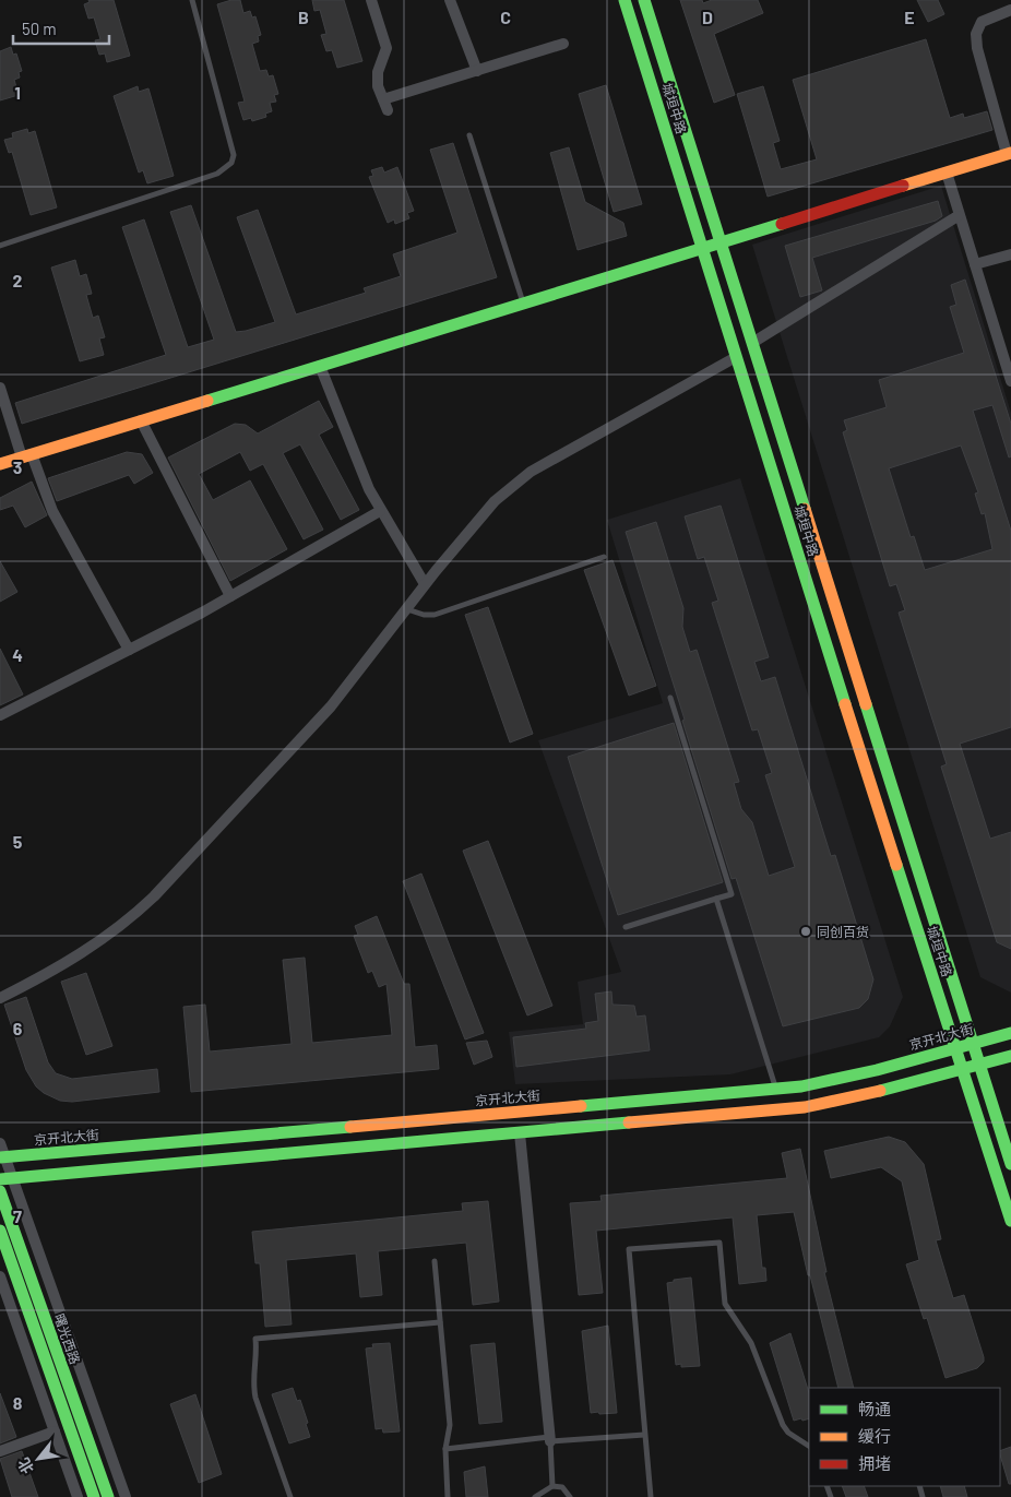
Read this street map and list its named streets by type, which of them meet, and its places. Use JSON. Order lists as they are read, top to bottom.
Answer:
{
  "streets": {
    "main road": ["城垣中路", "京开北大街", "曙光西路"]
  },
  "crossings": [
    ["城垣中路", "京开北大街"]
  ],
  "places": ["同创百货"],
  "legend": ["畅通", "缓行", "拥堵"],
  "scale_bar": "50 m",
  "north": "bottom left",
  "grid": {
    "columns": [
      "B",
      "C",
      "D",
      "E"
    ],
    "rows": [
      "1",
      "2",
      "3",
      "4",
      "5",
      "6",
      "7",
      "8"
    ]
  }
}
